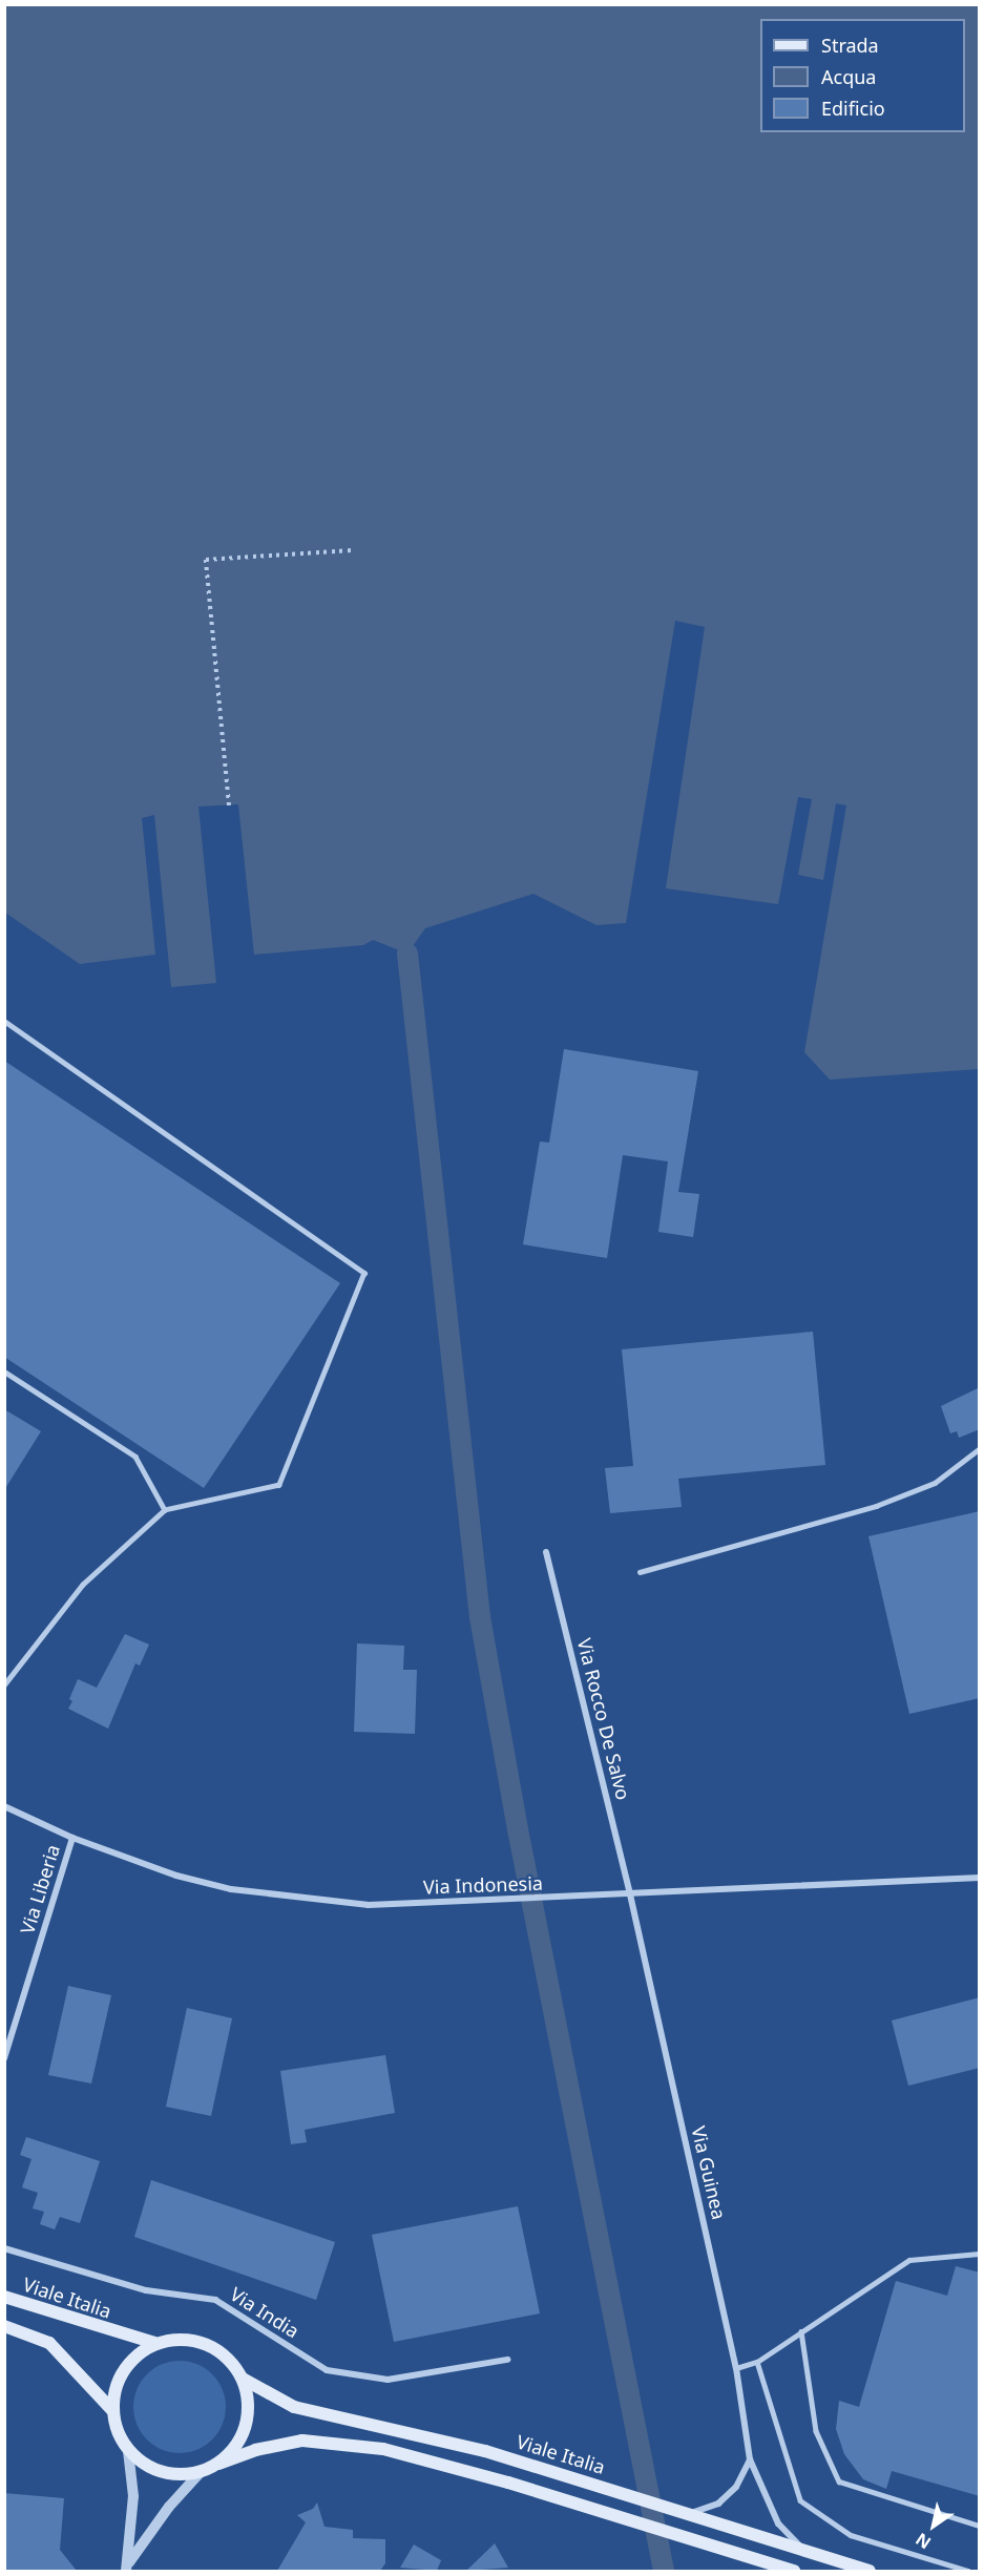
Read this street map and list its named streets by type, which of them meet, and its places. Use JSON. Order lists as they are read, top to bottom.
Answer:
{
  "streets": {
    "main road": ["Viale Italia"],
    "street": [
      "Via Rocco De Salvo",
      "Via Indonesia",
      "Via Liberia",
      "Via Guinea",
      "Via India"
    ]
  },
  "crossings": [
    ["Via Rocco De Salvo", "Via Indonesia"],
    ["Via Rocco De Salvo", "Via Guinea"],
    ["Via Indonesia", "Via Liberia"],
    ["Via Indonesia", "Via Guinea"],
    ["Via Guinea", "Viale Italia"]
  ],
  "legend": ["Strada", "Acqua", "Edificio"],
  "north": "bottom left"
}
